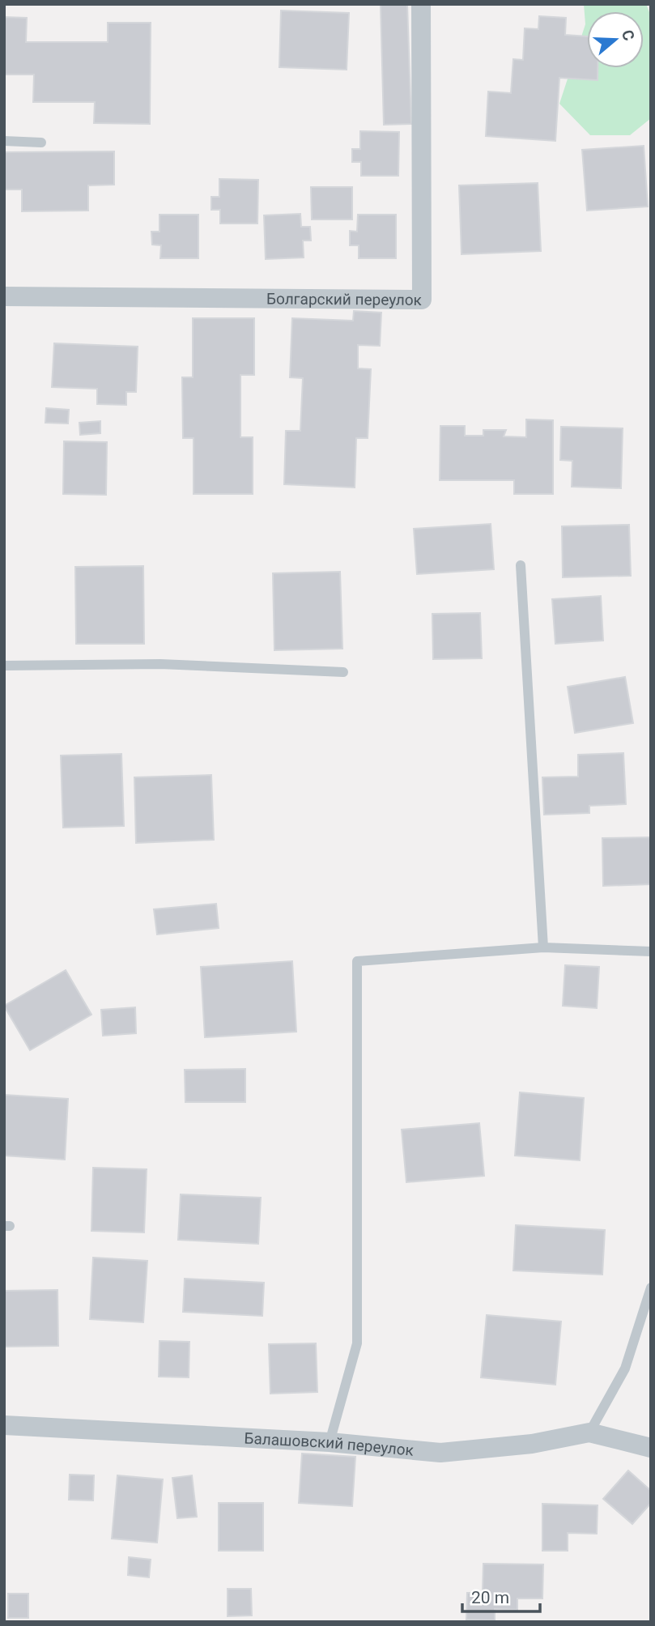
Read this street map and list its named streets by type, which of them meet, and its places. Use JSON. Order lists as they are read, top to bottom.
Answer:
{
  "streets": {
    "street": ["Болгарский переулок", "Балашовский переулок"]
  },
  "scale_bar": "20 m",
  "north": "right"
}
